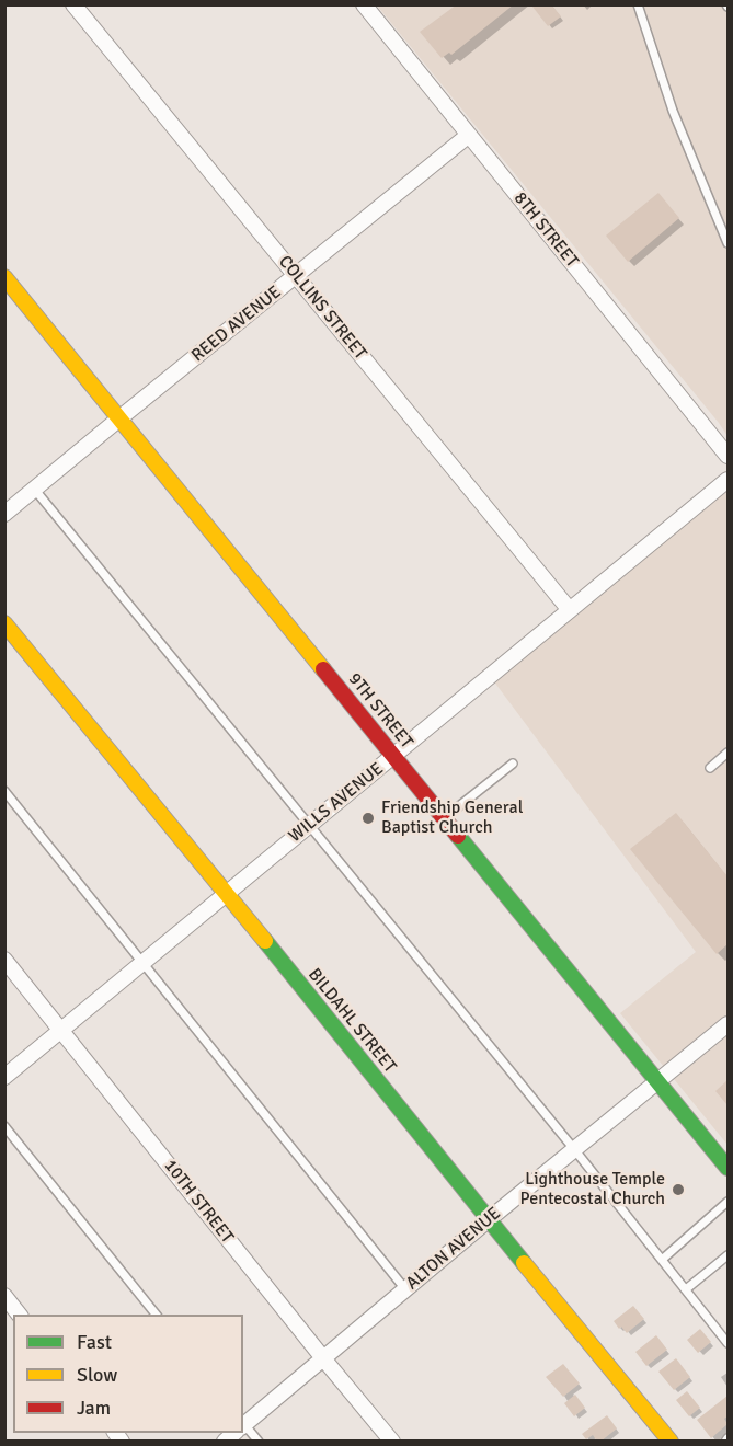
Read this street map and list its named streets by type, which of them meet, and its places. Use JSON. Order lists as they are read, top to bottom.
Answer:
{
  "streets": {
    "street": [
      "8TH STREET",
      "COLLINS STREET",
      "REED AVENUE",
      "9TH STREET",
      "WILLS AVENUE",
      "BILDAHL STREET",
      "10TH STREET",
      "ALTON AVENUE"
    ]
  },
  "crossings": [
    ["8TH STREET", "REED AVENUE"],
    ["COLLINS STREET", "REED AVENUE"],
    ["COLLINS STREET", "WILLS AVENUE"],
    ["REED AVENUE", "9TH STREET"],
    ["9TH STREET", "WILLS AVENUE"],
    ["9TH STREET", "ALTON AVENUE"],
    ["WILLS AVENUE", "BILDAHL STREET"],
    ["WILLS AVENUE", "10TH STREET"],
    ["BILDAHL STREET", "ALTON AVENUE"],
    ["10TH STREET", "ALTON AVENUE"]
  ],
  "places": ["Friendship General Baptist Church", "Lighthouse Temple Pentecostal Church"],
  "legend": ["Fast", "Slow", "Jam"]
}
